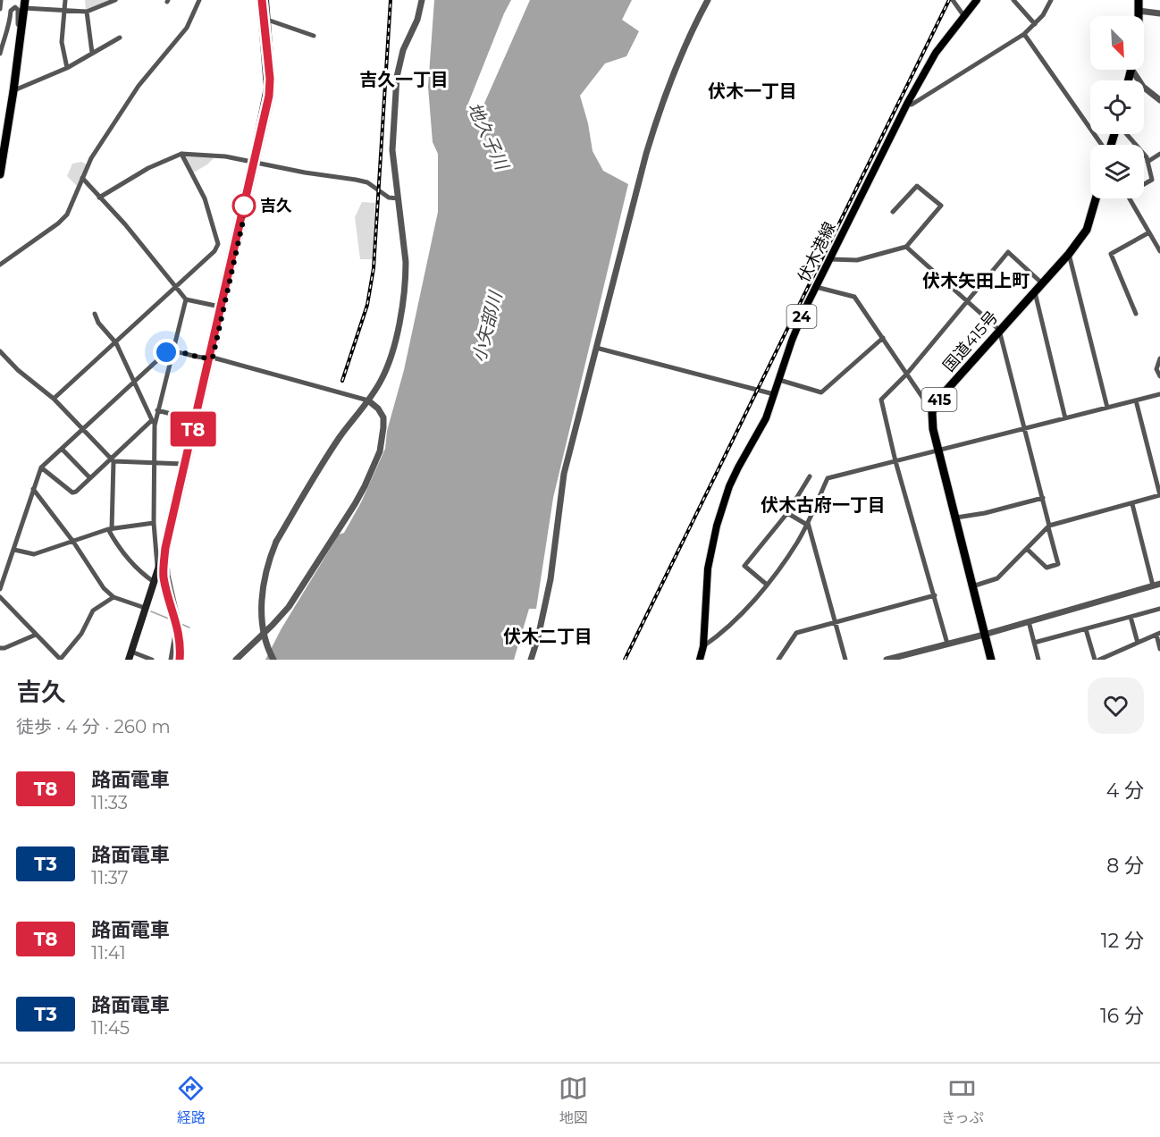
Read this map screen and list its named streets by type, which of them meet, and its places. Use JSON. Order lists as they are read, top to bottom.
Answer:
{
  "streets": {
    "highway": ["国道415号", "415"],
    "main road": ["伏木港線", "24"]
  },
  "crossings": [
    ["国道415号", "415"]
  ],
  "districts": [
    "吉久一丁目",
    "伏木一丁目",
    "伏木矢田上町",
    "伏木古府一丁目",
    "伏木二丁目"
  ],
  "water": ["地久子川", "小矢部川"],
  "places": ["吉久"],
  "lines": ["tram line T8"],
  "north": "bottom right",
  "page": {
    "on_map": "T8",
    "heading": ["吉久", "徒歩 · 4 分 · 260 m"],
    "list": [
      {
        "mark": "T8",
        "name": "路面電車",
        "note": "11:33",
        "value": "4 分"
      },
      {
        "mark": "T3",
        "name": "路面電車",
        "note": "11:37",
        "value": "8 分"
      },
      {
        "mark": "T8",
        "name": "路面電車",
        "note": "11:41",
        "value": "12 分"
      },
      {
        "mark": "T3",
        "name": "路面電車",
        "note": "11:45",
        "value": "16 分"
      }
    ],
    "tabs": ["経路", "地図", "きっぷ"]
  }
}
